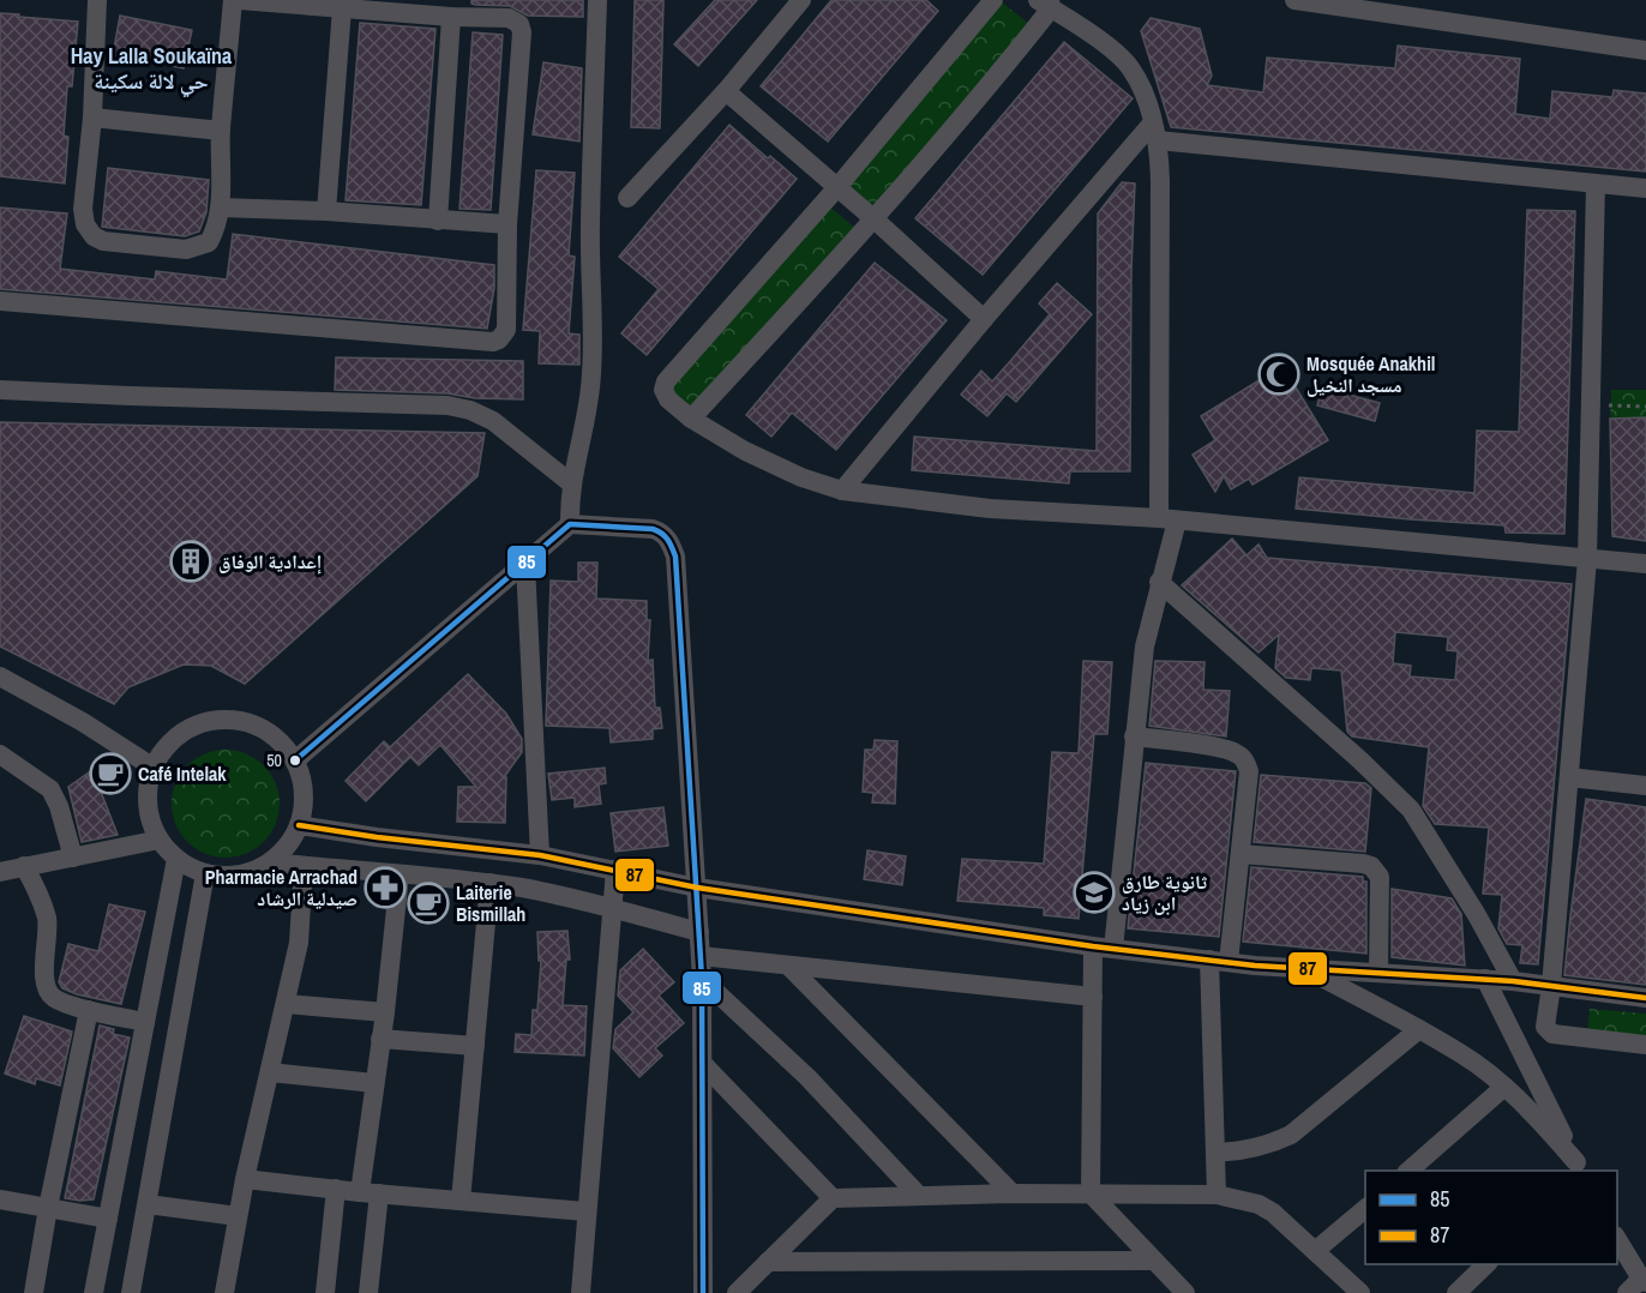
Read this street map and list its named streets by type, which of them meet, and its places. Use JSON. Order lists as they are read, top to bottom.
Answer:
{
  "districts": ["Hay Lalla Soukaïna حي لالة سكينة"],
  "places": {
    "mosque": ["Mosquée Anakhil مسجد النخيل"],
    "building": ["إعدادية الوفاق"],
    "other": ["50"],
    "cafe": ["Café Intelak", "Laiterie Bismillah"],
    "pharmacy": ["Pharmacie Arrachad صيدلية الرشاد"],
    "school or university": ["ثانوية طارق ابن زياد"]
  },
  "lines": ["transit line 85", "transit line 87"],
  "legend": ["85", "87"]
}
